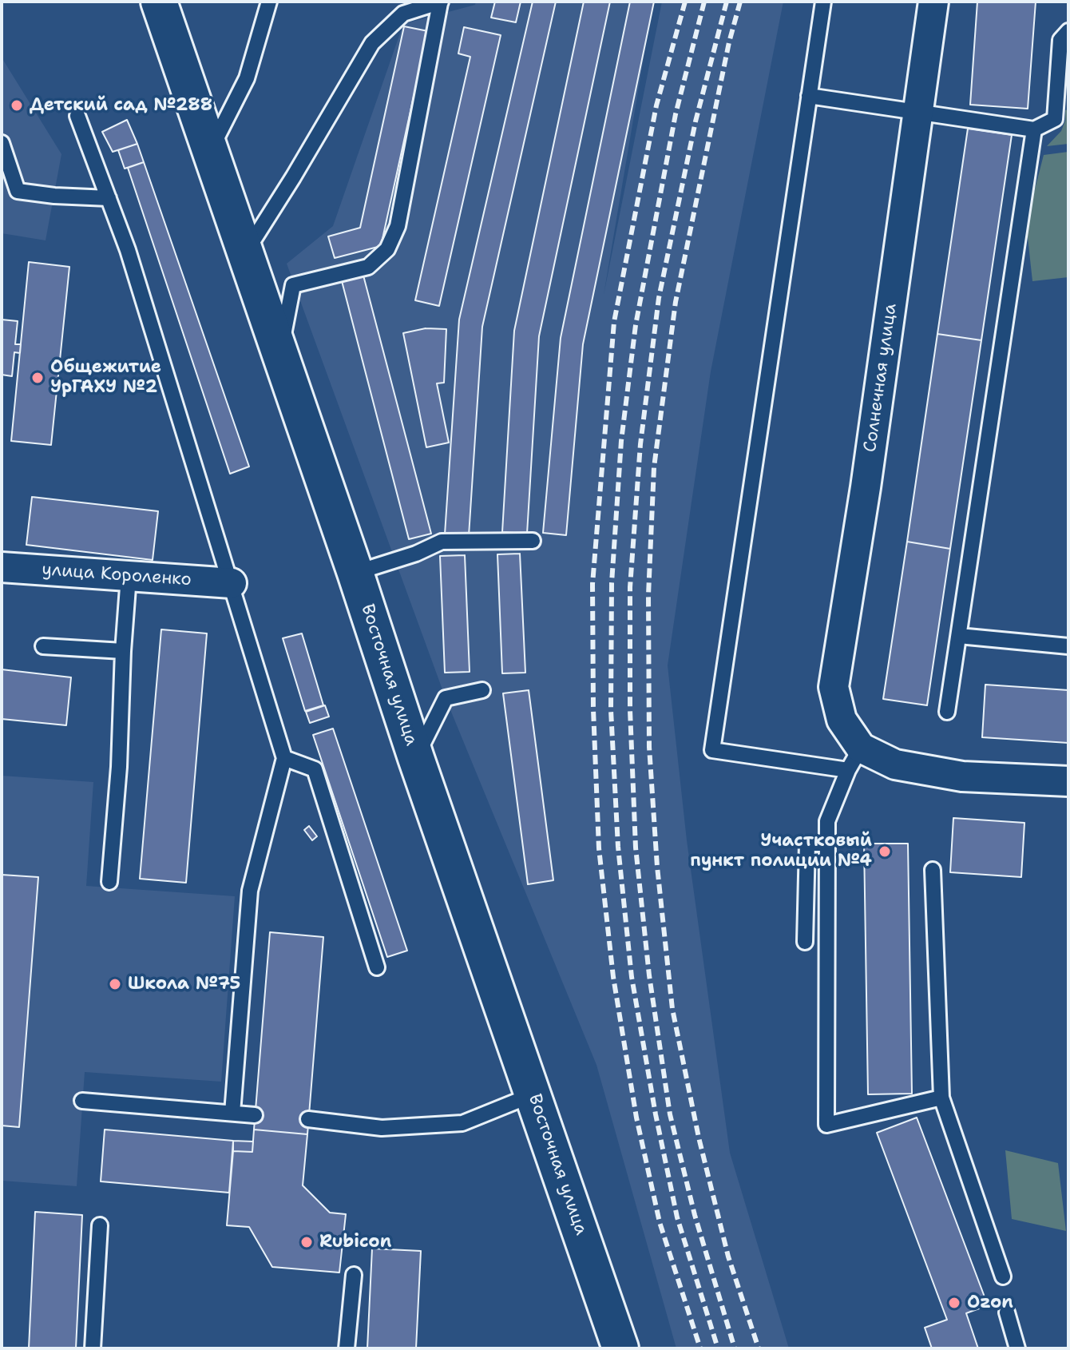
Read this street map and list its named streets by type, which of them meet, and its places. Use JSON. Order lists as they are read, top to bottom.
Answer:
{
  "streets": {
    "main road": ["Восточная улица"],
    "street": ["Солнечная улица", "улица Короленко"]
  },
  "places": [
    "Детский сад №288",
    "Общежитие УрГАХУ №2",
    "Участковый пункт полиции №4",
    "Школа №75",
    "Rubicon",
    "Ozon"
  ]
}
